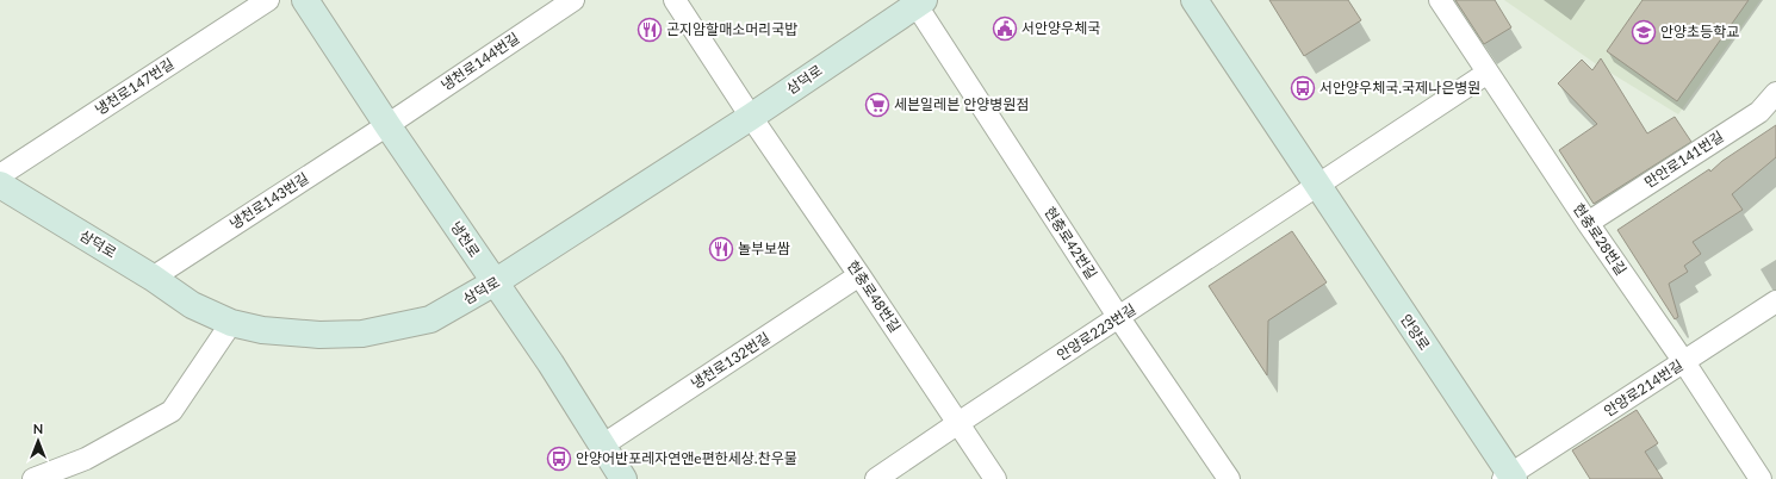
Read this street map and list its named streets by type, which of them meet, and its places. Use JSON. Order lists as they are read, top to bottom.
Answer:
{
  "streets": {
    "street": [
      "냉천로144번길",
      "삼덕로",
      "냉천로147번길",
      "만안로141번길",
      "냉천로143번길",
      "냉천로",
      "현충로28번길",
      "현충로42번길",
      "현충로48번길",
      "안양로223번길",
      "안양로",
      "냉천로132번길",
      "안양로214번길"
    ]
  },
  "crossings": [
    ["냉천로144번길", "냉천로143번길"],
    ["냉천로144번길", "냉천로"],
    ["삼덕로", "냉천로143번길"],
    ["삼덕로", "냉천로"],
    ["삼덕로", "현충로42번길"],
    ["삼덕로", "현충로48번길"],
    ["만안로141번길", "현충로28번길"],
    ["냉천로143번길", "냉천로"],
    ["냉천로", "냉천로132번길"],
    ["현충로28번길", "안양로214번길"],
    ["현충로42번길", "안양로223번길"],
    ["현충로48번길", "안양로223번길"],
    ["현충로48번길", "냉천로132번길"],
    ["안양로223번길", "안양로"],
    ["안양로", "안양로214번길"]
  ],
  "places": {
    "public building": ["서안양우체국"],
    "restaurant": ["곤지암할매소머리국밥", "놀부보쌈"],
    "school or university": ["안양초등학교"],
    "bus stop": ["서안양우체국.국제나은병원", "안양어반포레자연앤e편한세상.찬우물"],
    "supermarket": ["세븐일레븐 안양병원점"]
  },
  "north": "top"
}
